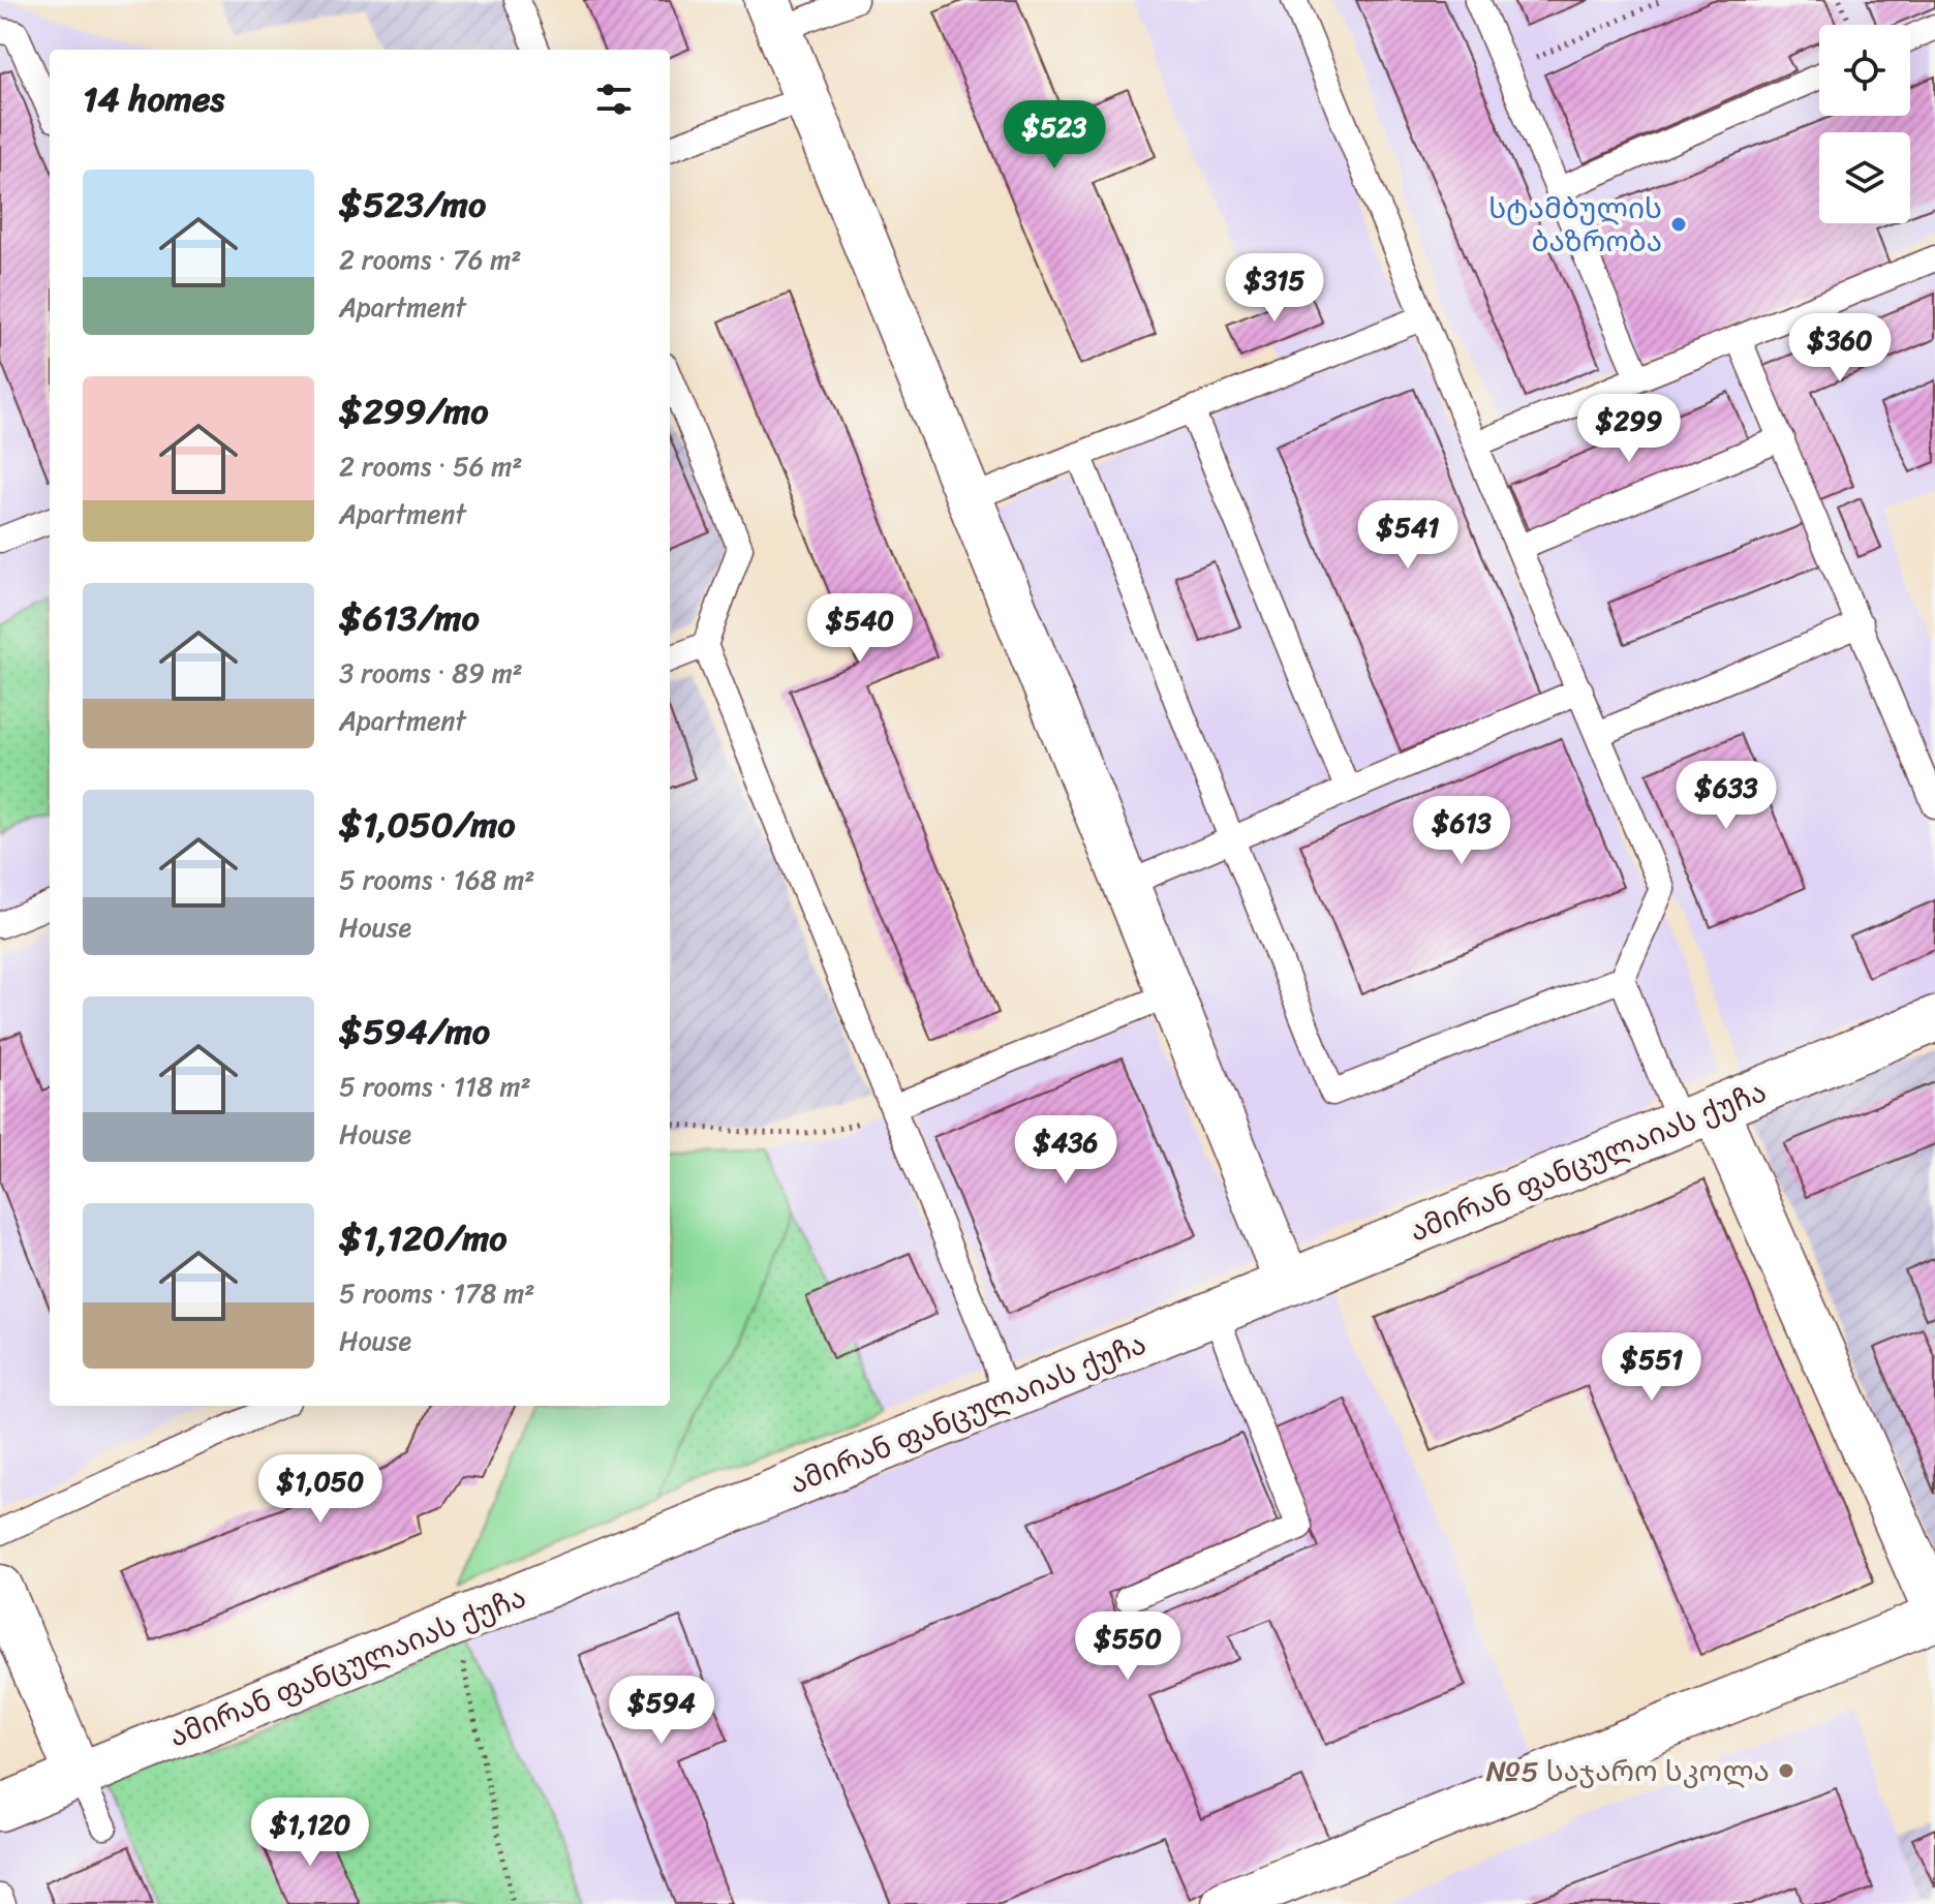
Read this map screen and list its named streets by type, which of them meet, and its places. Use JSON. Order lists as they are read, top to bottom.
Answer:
{
  "streets": {
    "street": ["ამირან ფანცულაიას ქუჩა"]
  },
  "places": ["სტამბულის ბაზრობა", "№5 საჯარო სკოლა"],
  "page": {
    "heading": "14 homes",
    "price": [
      "$523",
      "$315",
      "$360",
      "$299",
      "$541",
      "$540",
      "$633",
      "$613",
      "$436",
      "$551",
      "$1,050",
      "$550",
      "$594",
      "$1,120"
    ],
    "list": [
      {
        "name": "$523/mo",
        "note": "2 rooms · 76 m² · Apartment"
      },
      {
        "name": "$299/mo",
        "note": "2 rooms · 56 m² · Apartment"
      },
      {
        "name": "$613/mo",
        "note": "3 rooms · 89 m² · Apartment"
      },
      {
        "name": "$1,050/mo",
        "note": "5 rooms · 168 m² · House"
      },
      {
        "name": "$594/mo",
        "note": "5 rooms · 118 m² · House"
      },
      {
        "name": "$1,120/mo",
        "note": "5 rooms · 178 m² · House"
      }
    ]
  }
}
